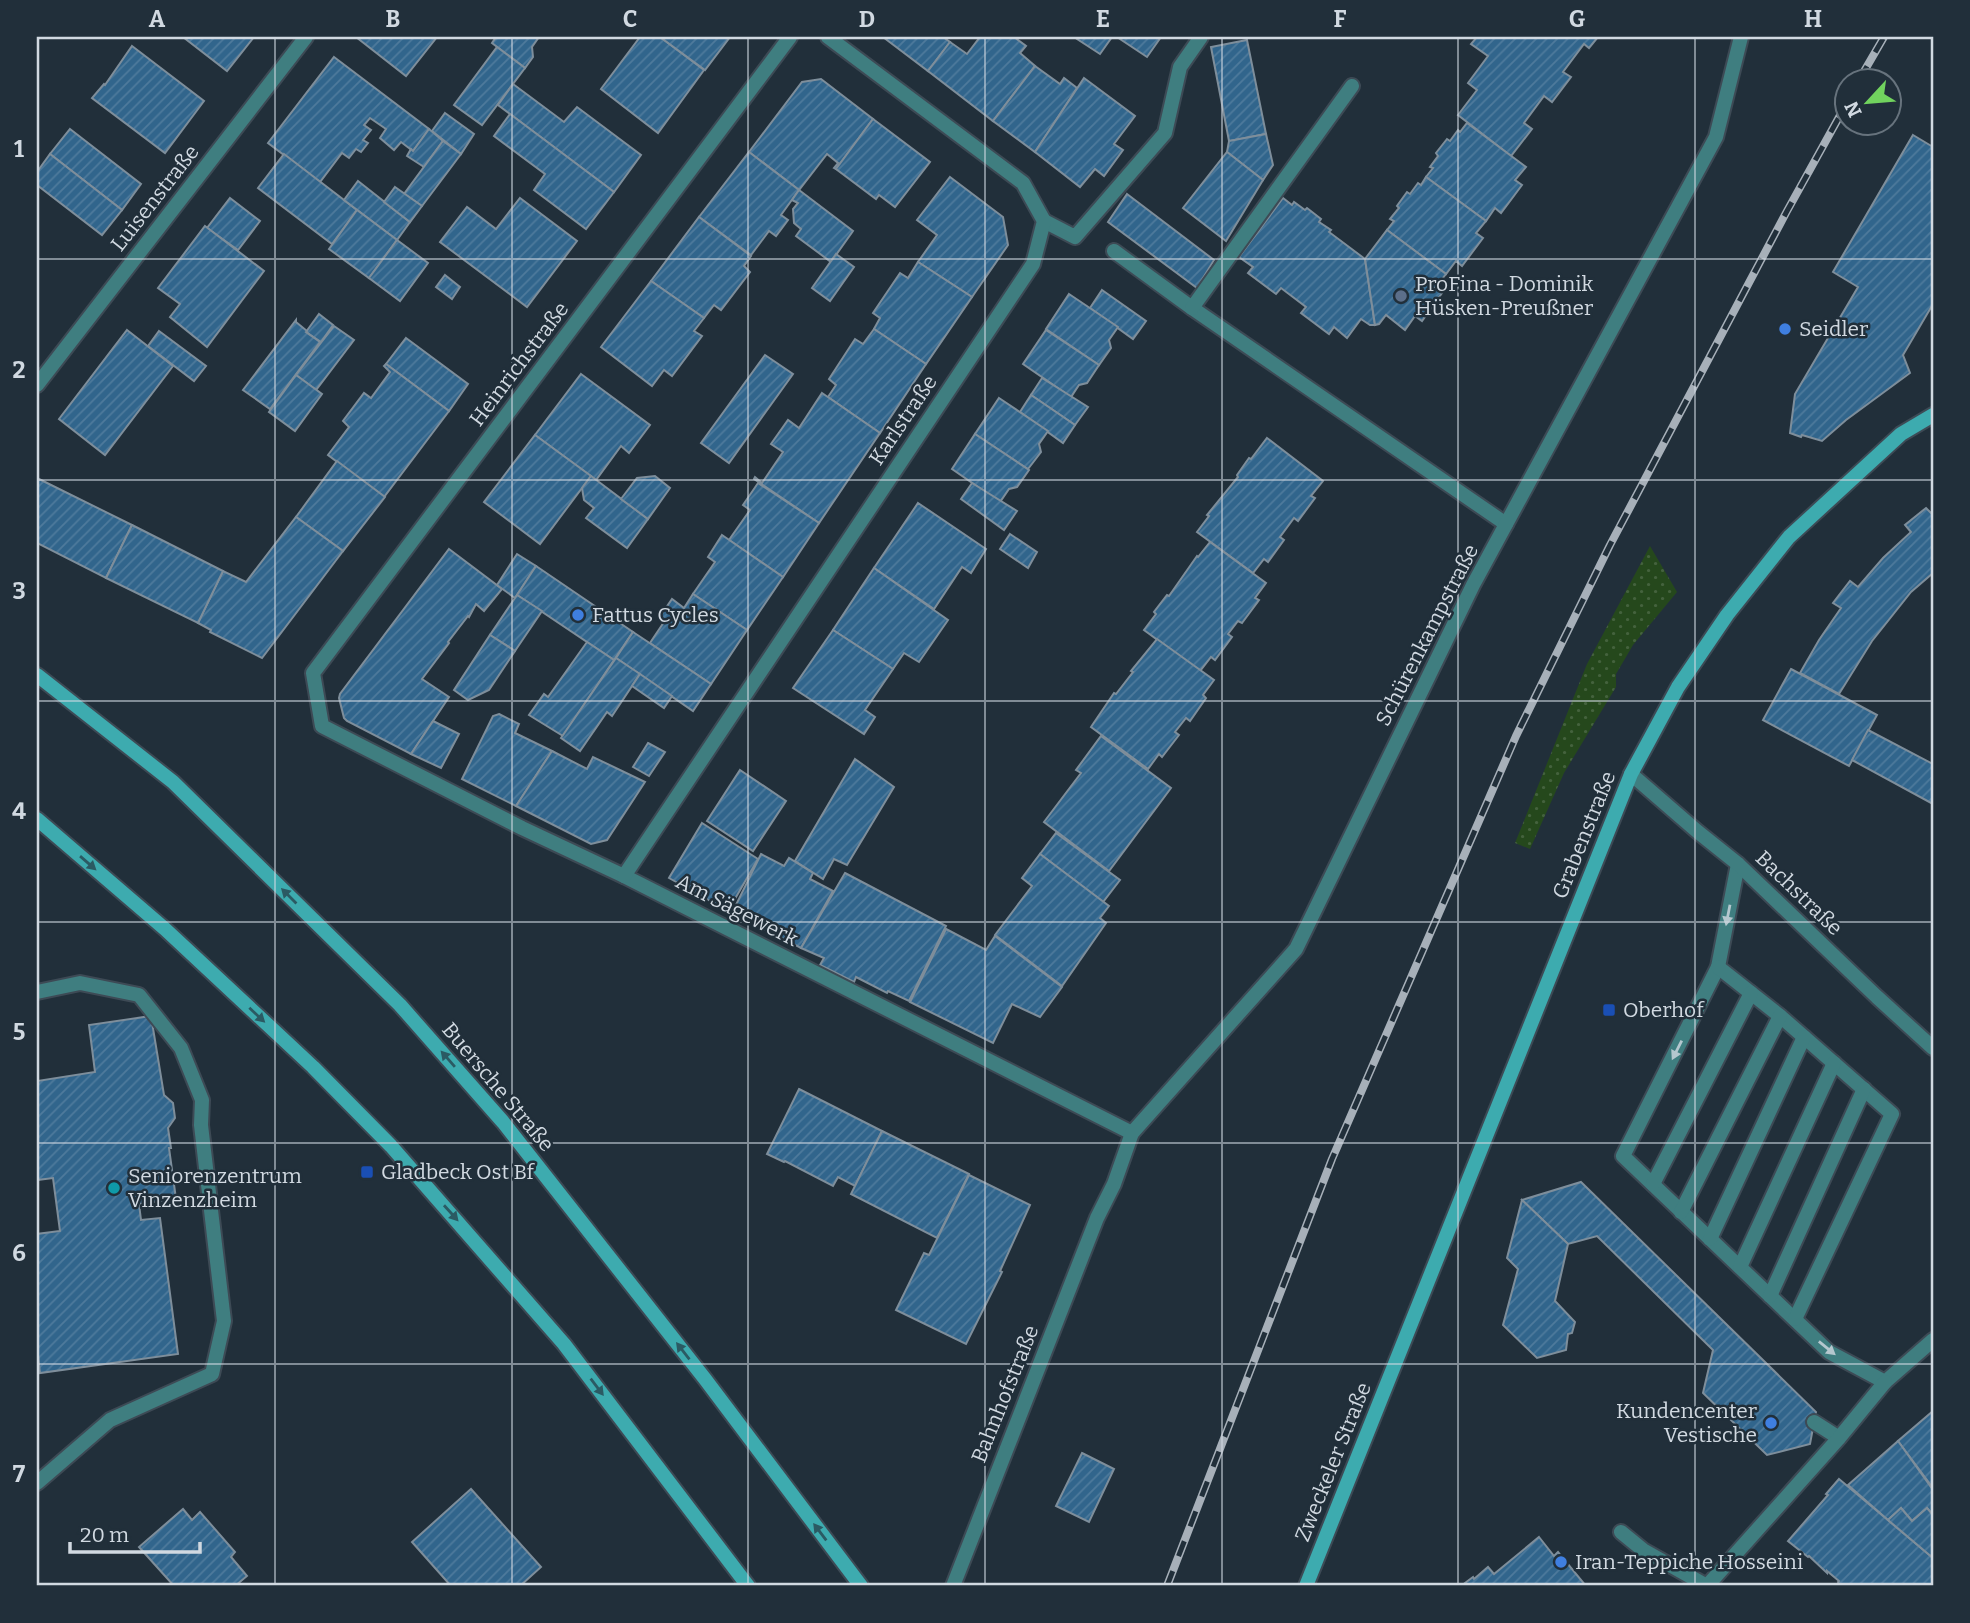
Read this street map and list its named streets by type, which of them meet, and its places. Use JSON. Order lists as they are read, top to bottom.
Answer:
{
  "streets": {
    "main road": ["Grabenstraße", "Buersche Straße", "Zweckeler Straße"],
    "street": [
      "Luisenstraße",
      "Heinrichstraße",
      "Karlstraße",
      "Schürenkampstraße",
      "Bachstraße",
      "Am Sägewerk",
      "Bahnhofstraße"
    ]
  },
  "crossings": [
    ["Heinrichstraße", "Am Sägewerk"],
    ["Karlstraße", "Am Sägewerk"],
    ["Schürenkampstraße", "Am Sägewerk"],
    ["Schürenkampstraße", "Bahnhofstraße"],
    ["Grabenstraße", "Bachstraße"],
    ["Grabenstraße", "Zweckeler Straße"]
  ],
  "places": {
    "other": [
      "ProFina - Dominik Hüsken-Preußner",
      "Seidler",
      "Fattus Cycles",
      "Seniorenzentrum Vinzenzheim",
      "Kundencenter Vestische",
      "Iran-Teppiche Hosseini"
    ],
    "transit": ["Oberhof", "Gladbeck Ost Bf"]
  },
  "scale_bar": "20 m",
  "north": "bottom left",
  "grid": {
    "columns": [
      "A",
      "B",
      "C",
      "D",
      "E",
      "F",
      "G",
      "H"
    ],
    "rows": [
      "1",
      "2",
      "3",
      "4",
      "5",
      "6",
      "7"
    ]
  }
}
